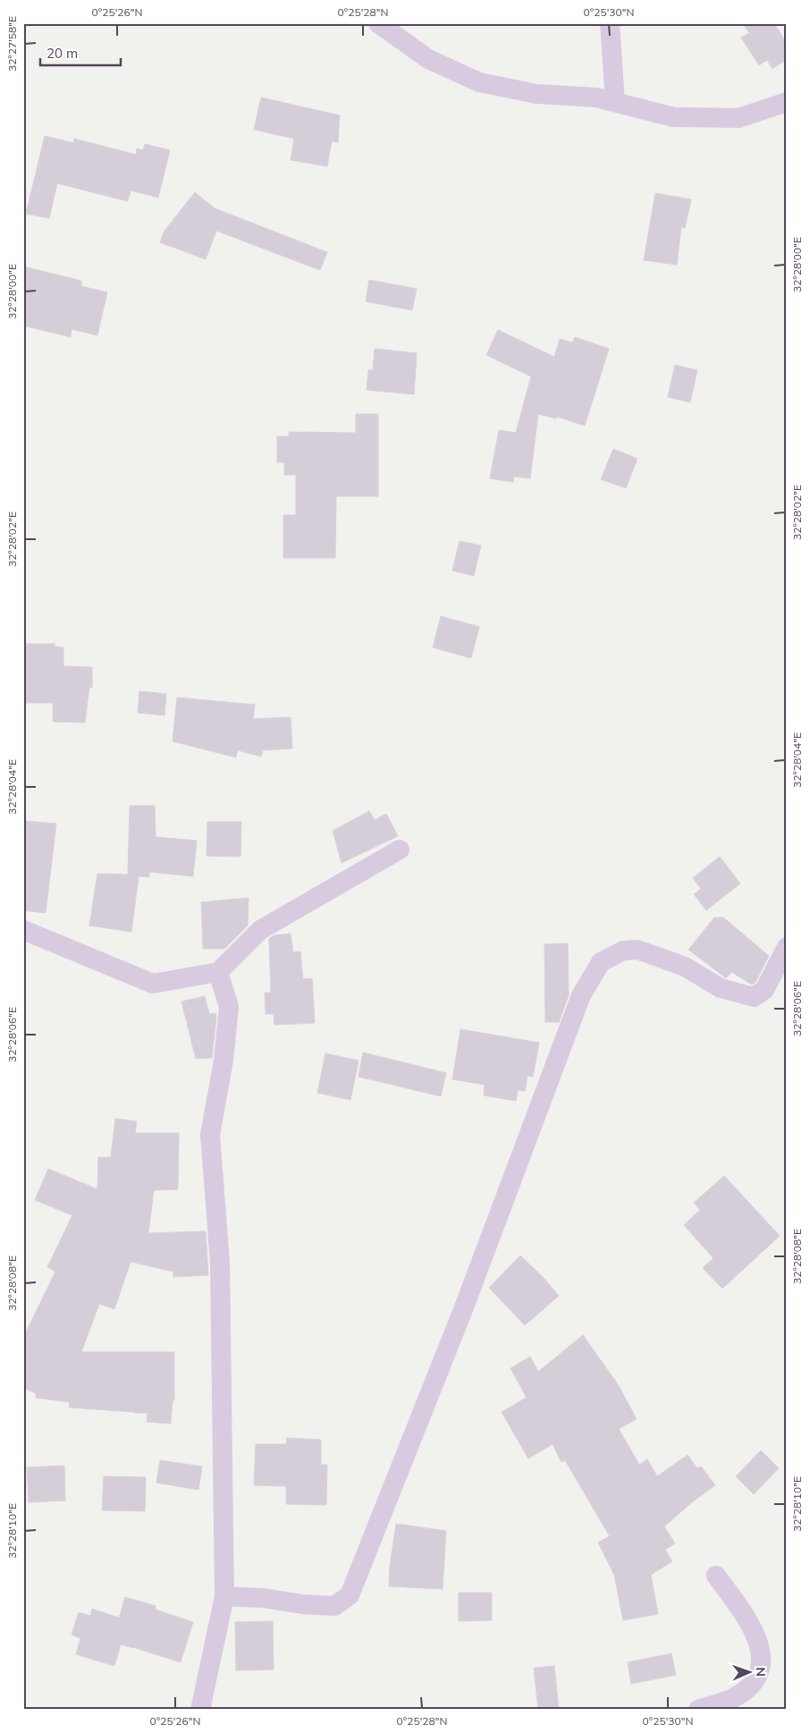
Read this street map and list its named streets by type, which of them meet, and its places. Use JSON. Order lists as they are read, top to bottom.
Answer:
{
  "scale_bar": "20 m",
  "north": "right",
  "coordinates": [
    "0°25'26\"N",
    "0°25'28\"N",
    "0°25'30\"N",
    "32°27'58\"E",
    "32°28'00\"E",
    "32°28'02\"E",
    "32°28'04\"E",
    "32°28'06\"E",
    "32°28'08\"E",
    "32°28'10\"E"
  ]
}
